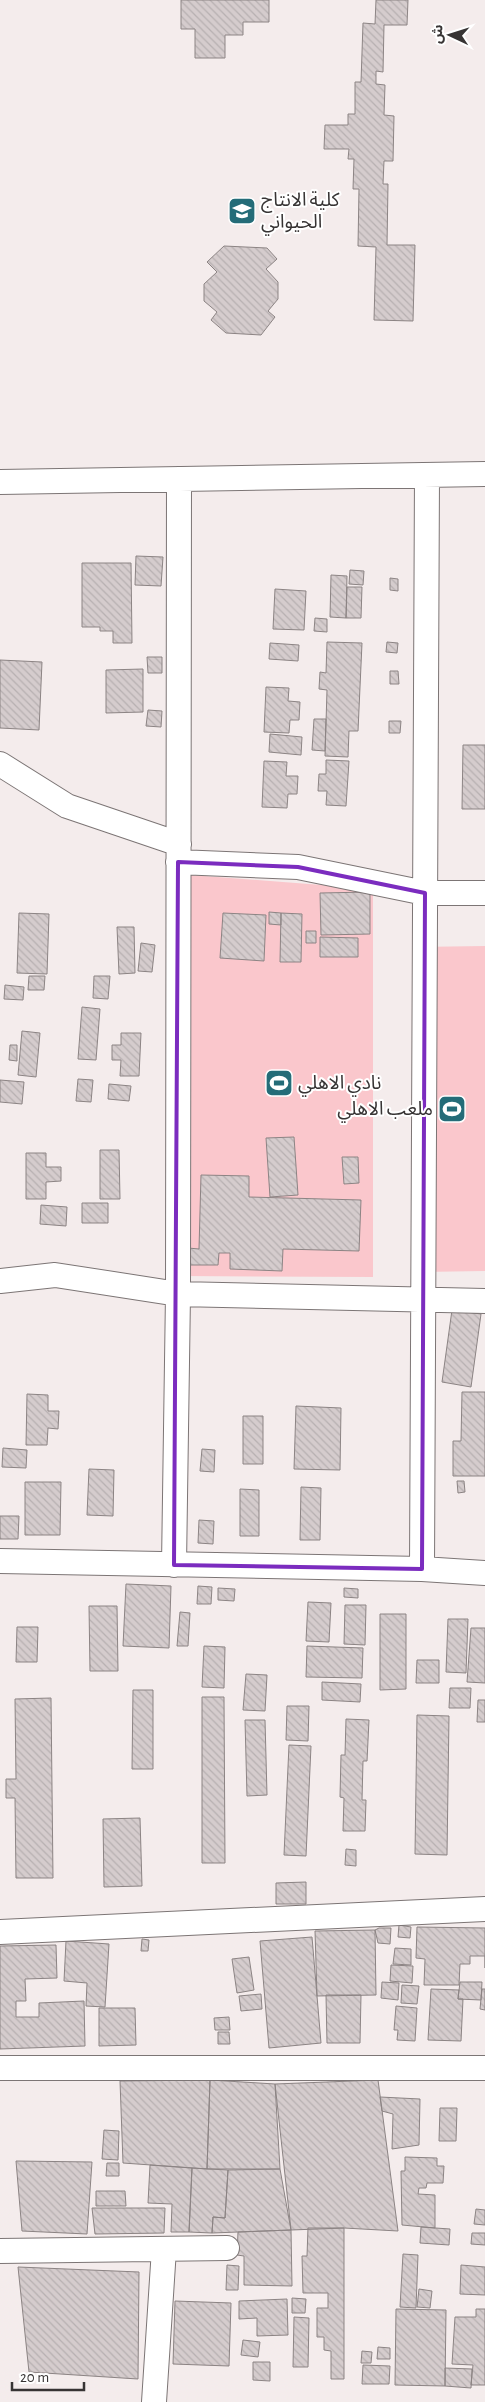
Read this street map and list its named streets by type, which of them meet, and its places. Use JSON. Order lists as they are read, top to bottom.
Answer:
{
  "places": {
    "school or university": ["كلية الانتاج الحيواني"],
    "sports": ["نادي الاهلي", "ملعب الاهلي"]
  },
  "scale_bar": "20 m",
  "north": "left"
}
